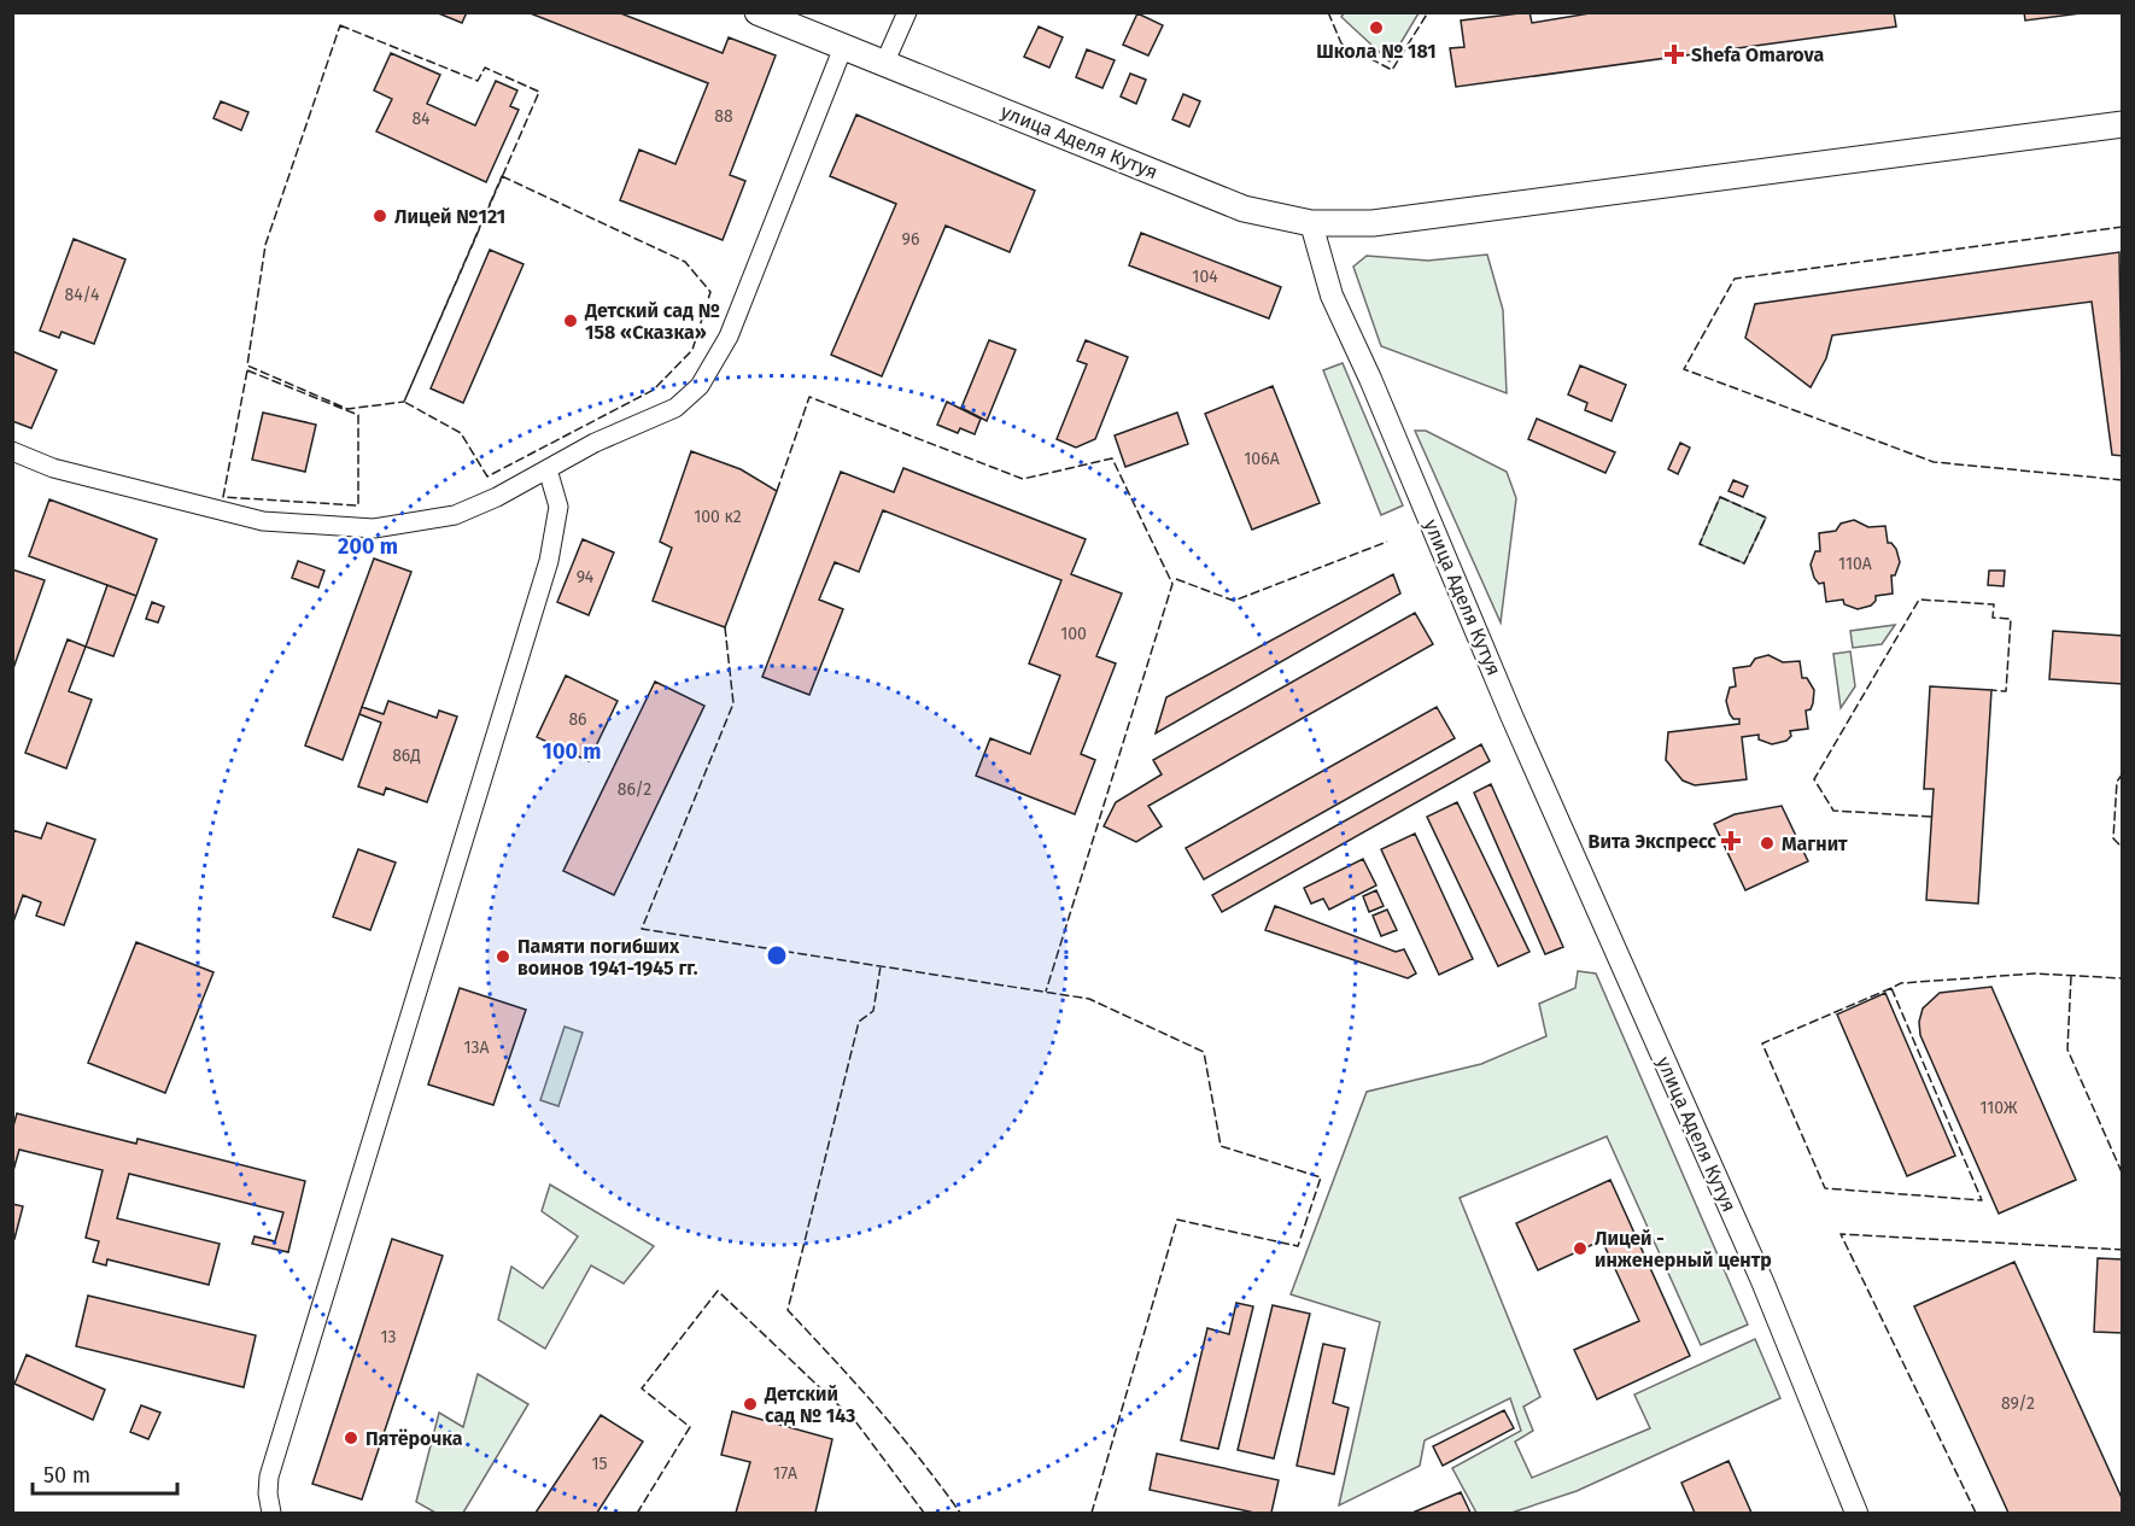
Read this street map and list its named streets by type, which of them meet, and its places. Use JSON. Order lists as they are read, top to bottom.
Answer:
{
  "streets": {
    "main road": ["улица Аделя Кутуя"]
  },
  "places": {
    "other": [
      "Школа № 181",
      "Лицей №121",
      "Детский сад № 158 «Сказка»",
      "Магнит",
      "Памяти погибших воинов 1941-1945 гг.",
      "Лицей - инженерный центр",
      "Детский сад № 143",
      "Пятёрочка"
    ],
    "health": ["Shefa Omarova", "Вита Экспресс"]
  },
  "house_numbers": [
    "88",
    "84",
    "96",
    "104",
    "84/4",
    "106А",
    "100 к2",
    "110А",
    "94",
    "100",
    "86",
    "86Д",
    "86/2",
    "13А",
    "110Ж",
    "13",
    "89/2",
    "15",
    "17А"
  ],
  "scale_bar": "50 m",
  "rings": ["200 m", "100 m"]
}
